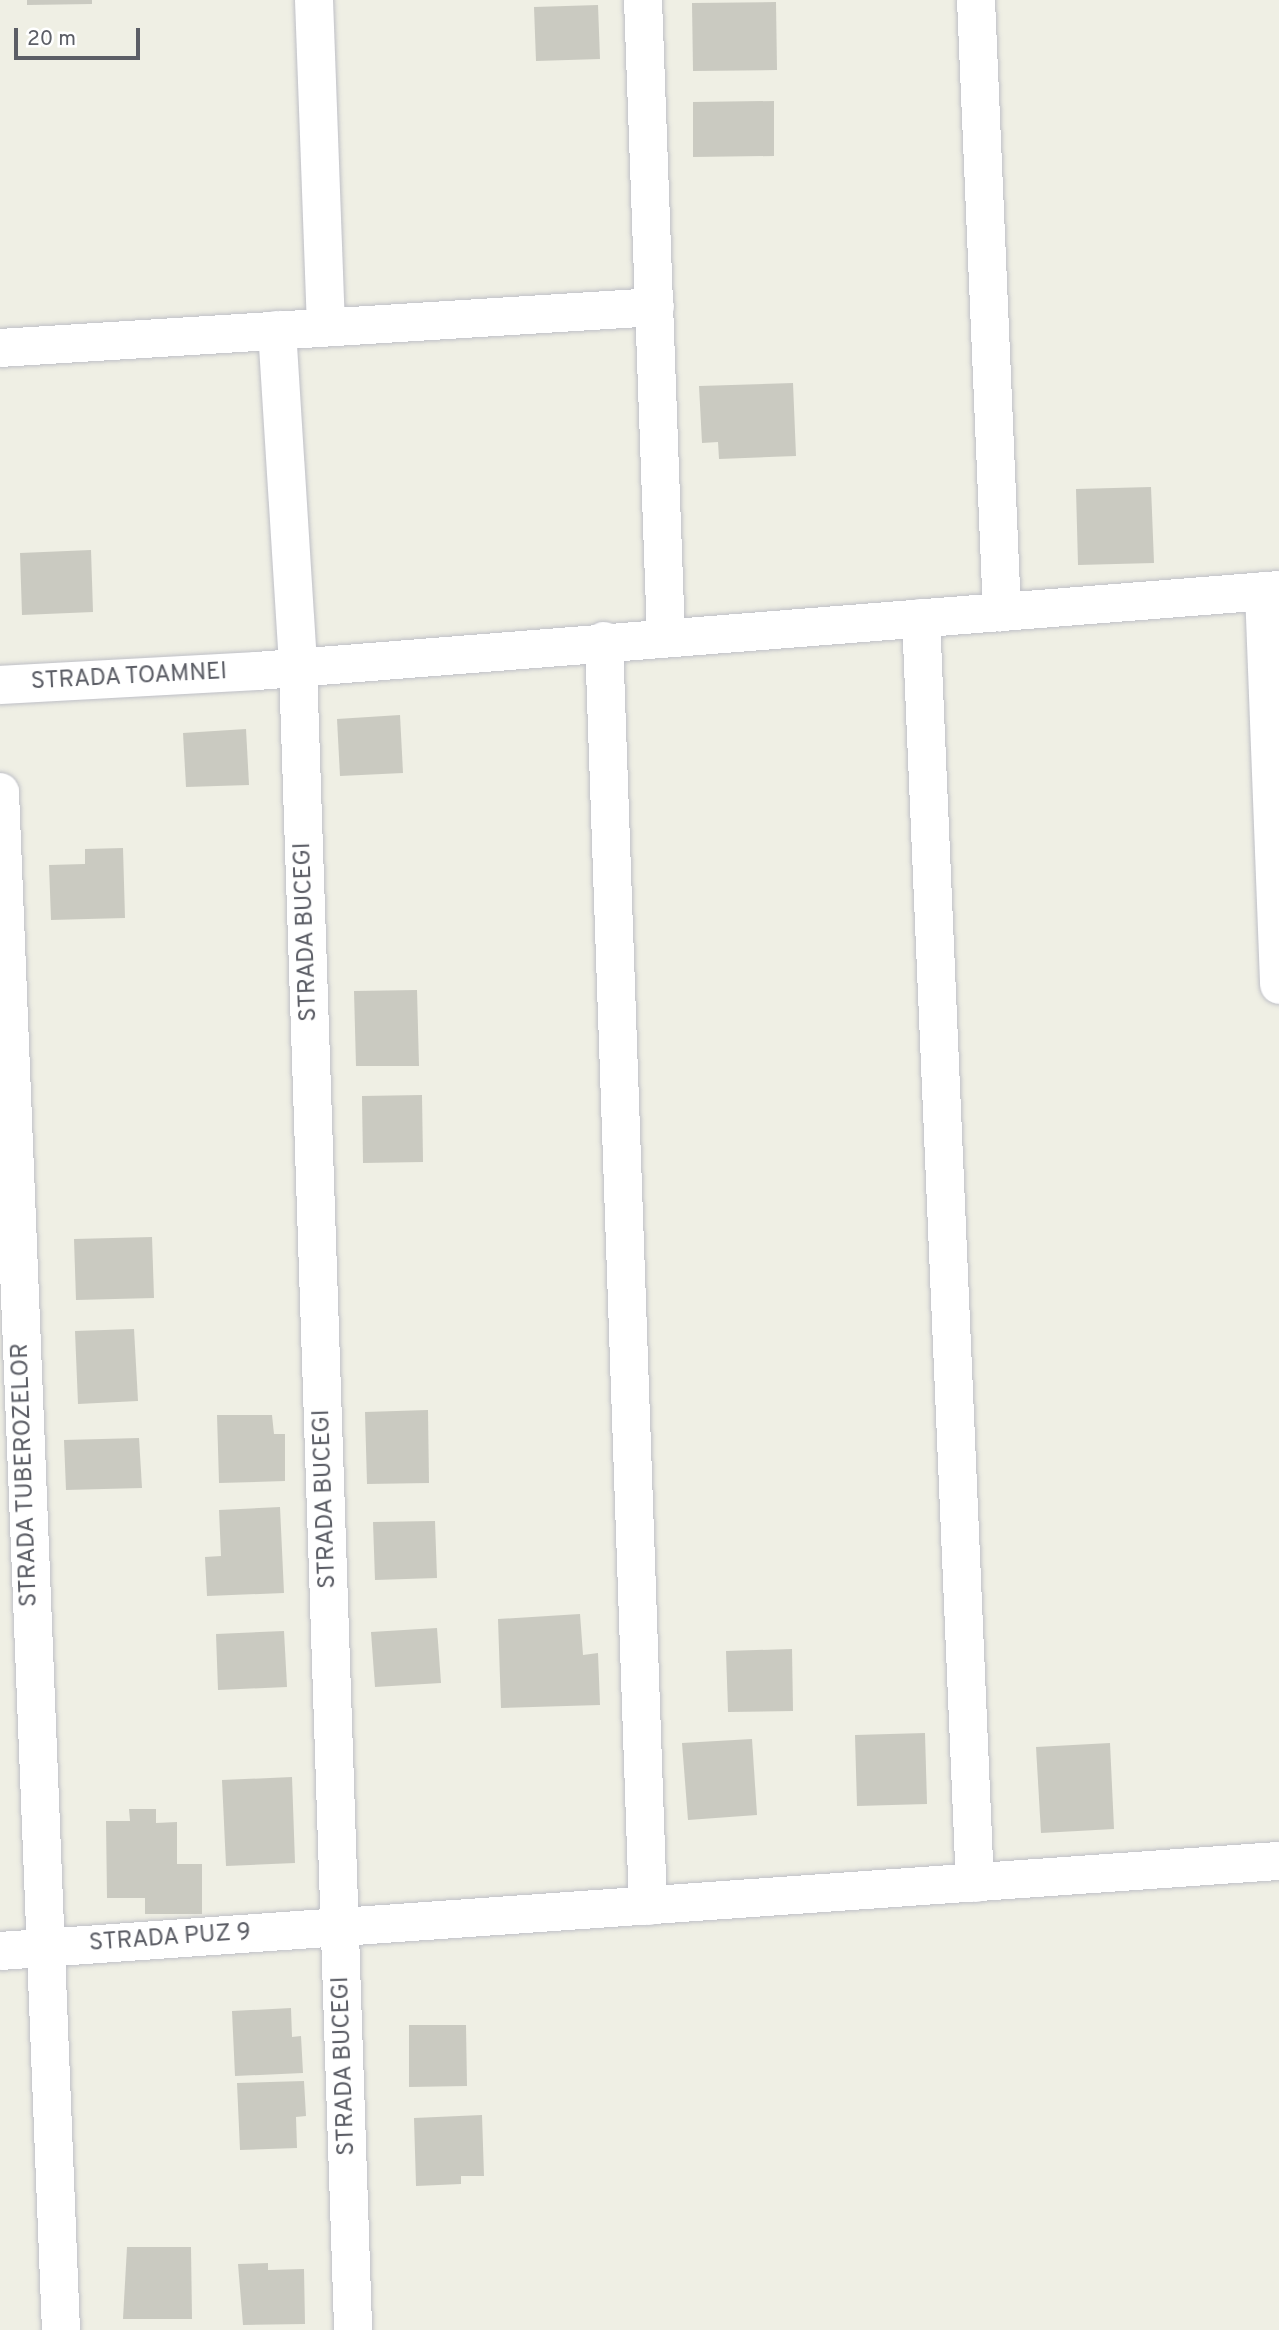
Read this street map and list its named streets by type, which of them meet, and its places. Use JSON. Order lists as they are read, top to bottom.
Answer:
{
  "streets": {
    "street": [
      "STRADA TOAMNEI",
      "STRADA BUCEGI",
      "STRADA TUBEROZELOR",
      "STRADA PUZ 9"
    ]
  },
  "crossings": [
    ["STRADA TOAMNEI", "STRADA BUCEGI"],
    ["STRADA BUCEGI", "STRADA PUZ 9"],
    ["STRADA TUBEROZELOR", "STRADA PUZ 9"]
  ],
  "scale_bar": "20 m"
}
